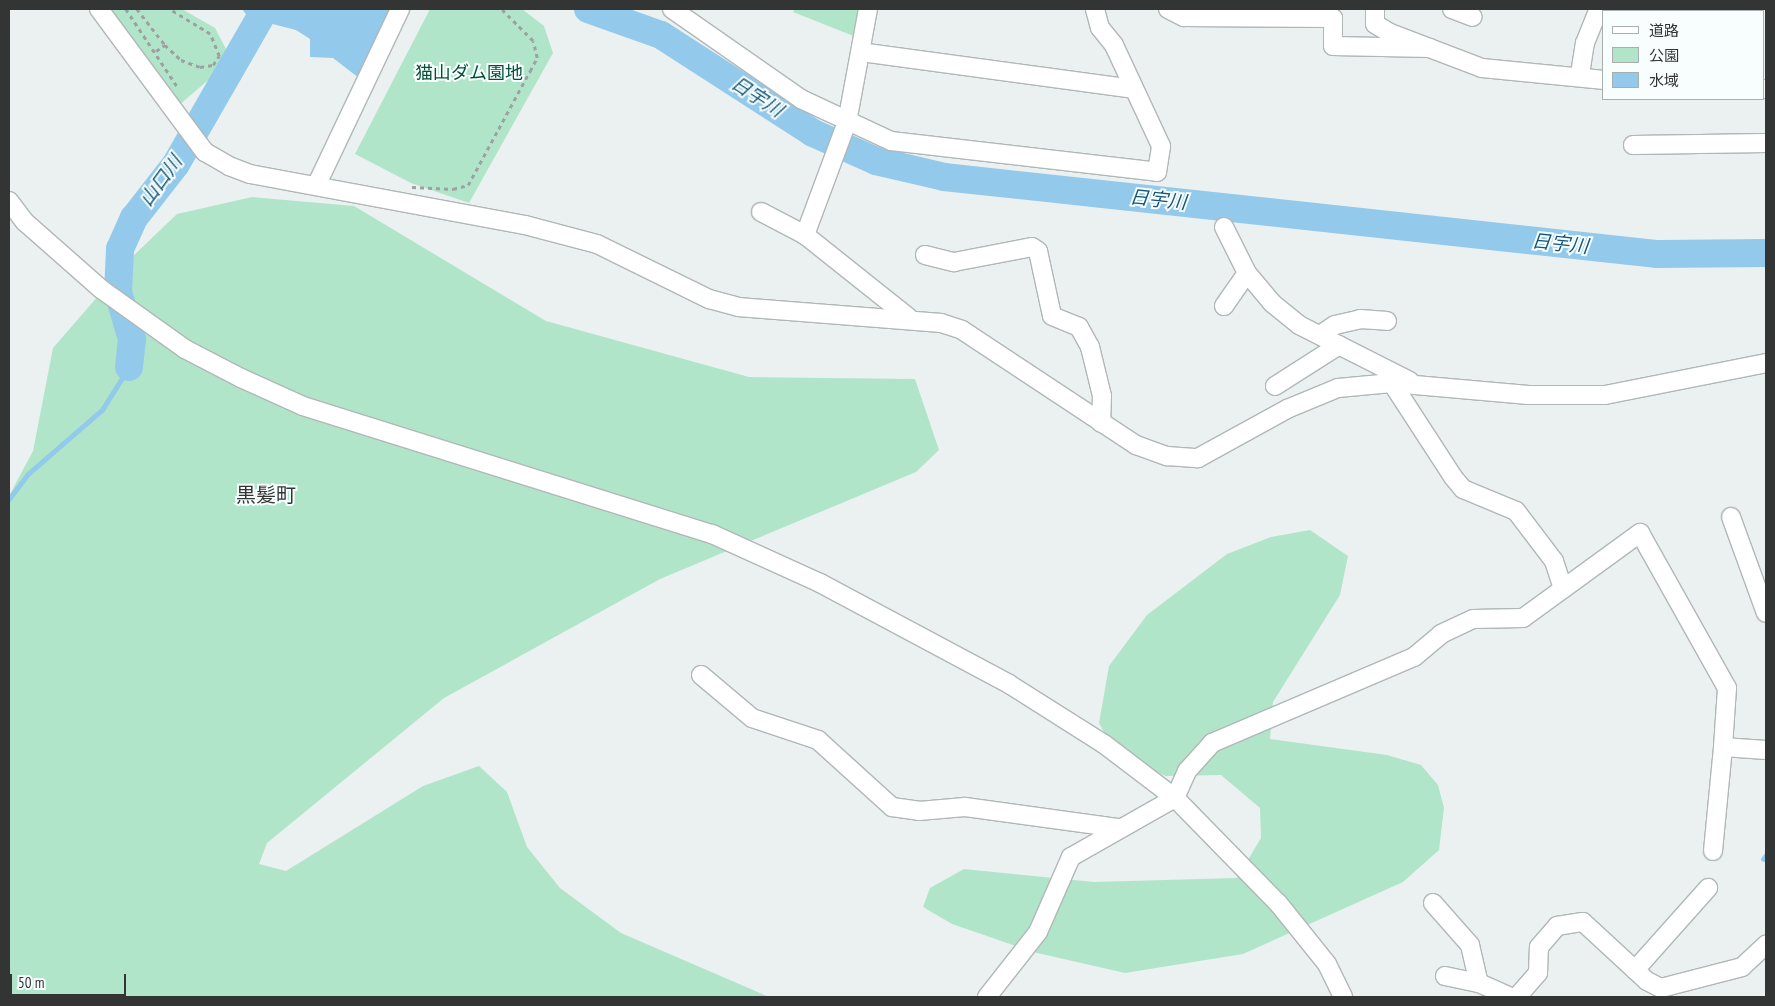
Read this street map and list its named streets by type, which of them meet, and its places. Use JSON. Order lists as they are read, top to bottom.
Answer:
{
  "districts": ["黒髪町"],
  "water": ["日宇川", "山口川"],
  "parks": ["猫山ダム園地"],
  "legend": ["道路", "公園", "水域"],
  "scale_bar": "50 m"
}
